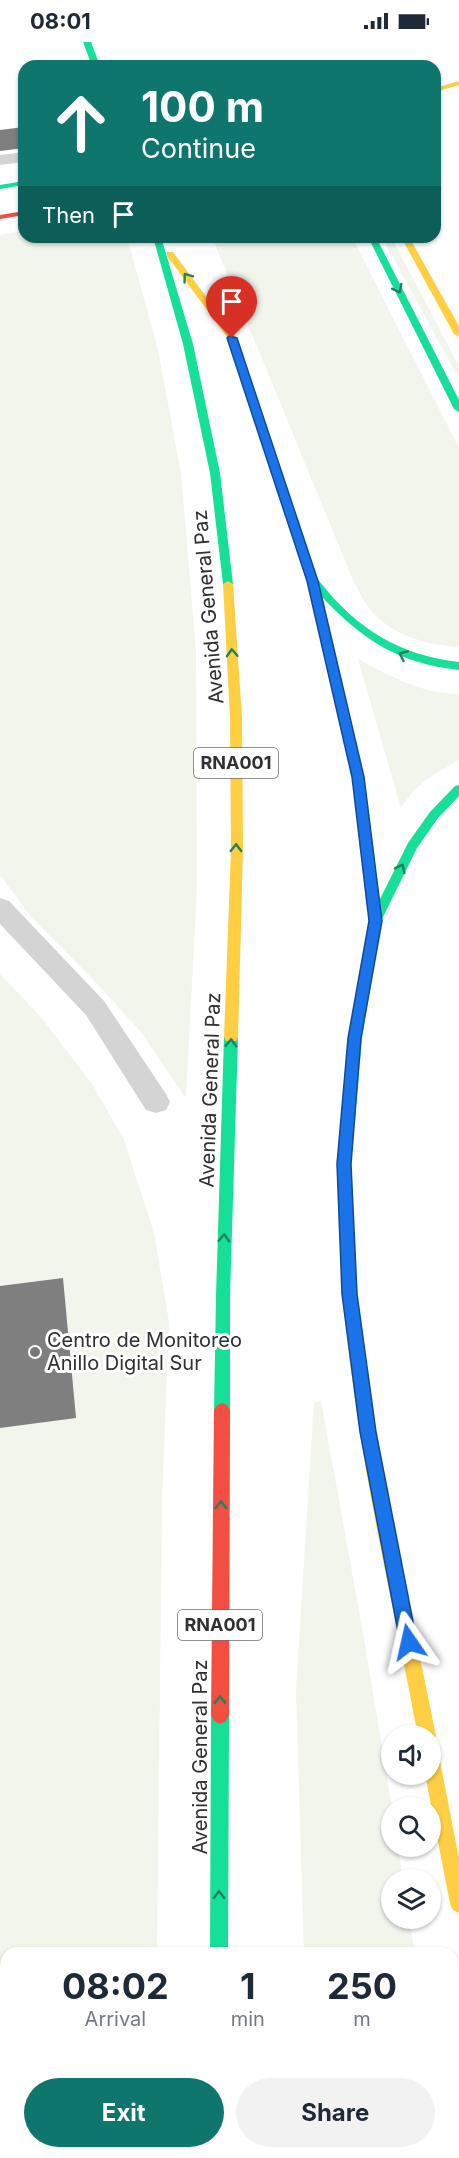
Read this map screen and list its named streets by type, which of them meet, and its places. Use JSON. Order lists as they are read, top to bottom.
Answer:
{
  "streets": {
    "main road": ["Avenida General Paz", "RNA001"]
  },
  "places": ["Centro de Monitoreo Anillo Digital Sur"],
  "page": {
    "status": "08:01",
    "turn": ["100 m", "Continue"],
    "then": "Then",
    "eta": [
      "08:02",
      "Arrival",
      "1",
      "min",
      "250",
      "m"
    ],
    "buttons": ["Exit", "Share"]
  }
}
